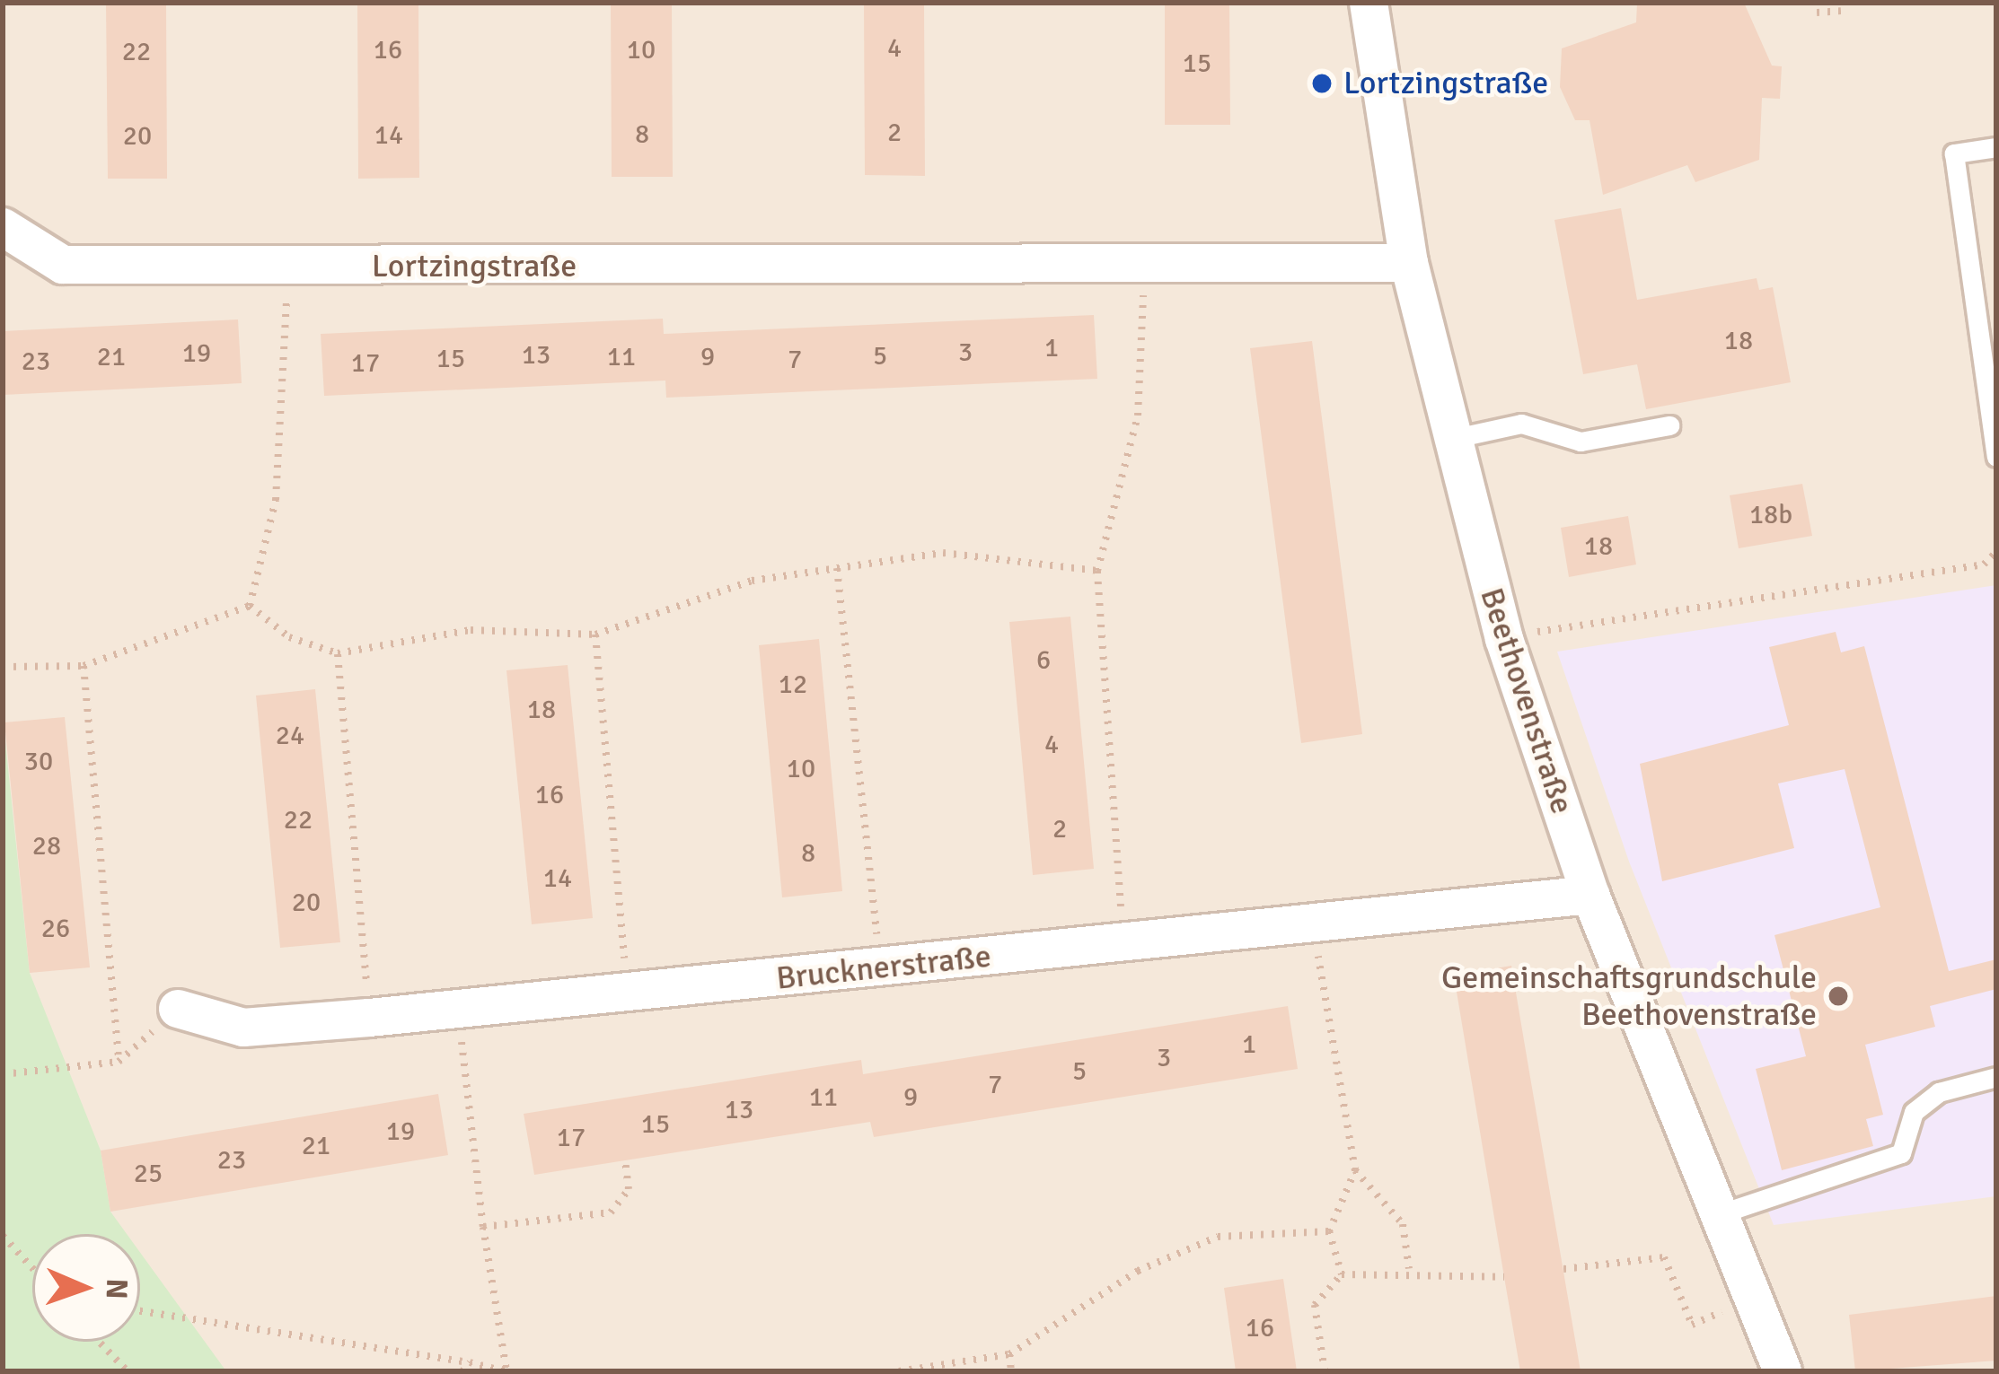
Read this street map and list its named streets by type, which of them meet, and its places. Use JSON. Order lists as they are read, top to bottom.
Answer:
{
  "streets": {
    "street": ["Lortzingstraße", "Beethovenstraße", "Brucknerstraße"]
  },
  "crossings": [
    ["Lortzingstraße", "Beethovenstraße"],
    ["Beethovenstraße", "Brucknerstraße"]
  ],
  "places": ["Lortzingstraße", "Gemeinschaftsgrundschule Beethovenstraße"],
  "house_numbers": [
    "4",
    "16",
    "10",
    "22",
    "15",
    "2",
    "8",
    "14",
    "20",
    "18",
    "1",
    "3",
    "19",
    "13",
    "5",
    "21",
    "11",
    "9",
    "15",
    "7",
    "23",
    "17",
    "18b",
    "18",
    "6",
    "12",
    "18",
    "24",
    "4",
    "30",
    "10",
    "16",
    "22",
    "2",
    "28",
    "8",
    "14",
    "20",
    "26",
    "1",
    "3",
    "5",
    "7",
    "11",
    "9",
    "13",
    "15",
    "19",
    "17",
    "21",
    "23",
    "25",
    "16"
  ],
  "north": "right"
}
